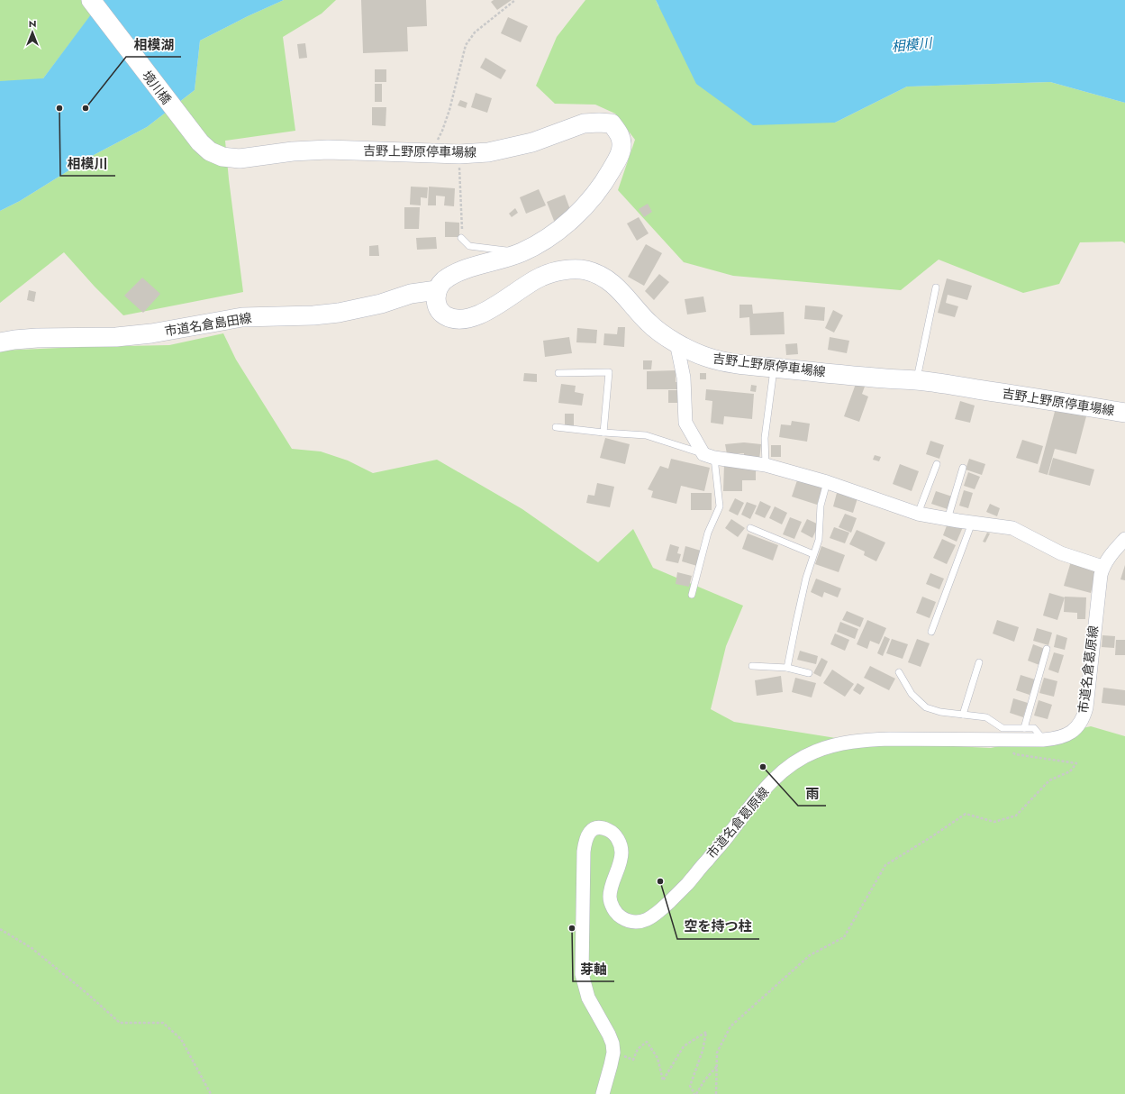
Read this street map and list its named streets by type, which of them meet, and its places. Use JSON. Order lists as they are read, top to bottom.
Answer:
{
  "streets": {
    "main road": ["境川橋", "吉野上野原停車場線", "市道名倉島田線"],
    "street": ["市道名倉葛原線"]
  },
  "crossings": [
    ["境川橋", "吉野上野原停車場線"],
    ["吉野上野原停車場線", "市道名倉島田線"]
  ],
  "water": ["相模川"],
  "places": [
    "相模川",
    "相模湖",
    "雨",
    "空を持つ柱",
    "芽軸"
  ],
  "north": "top"
}
